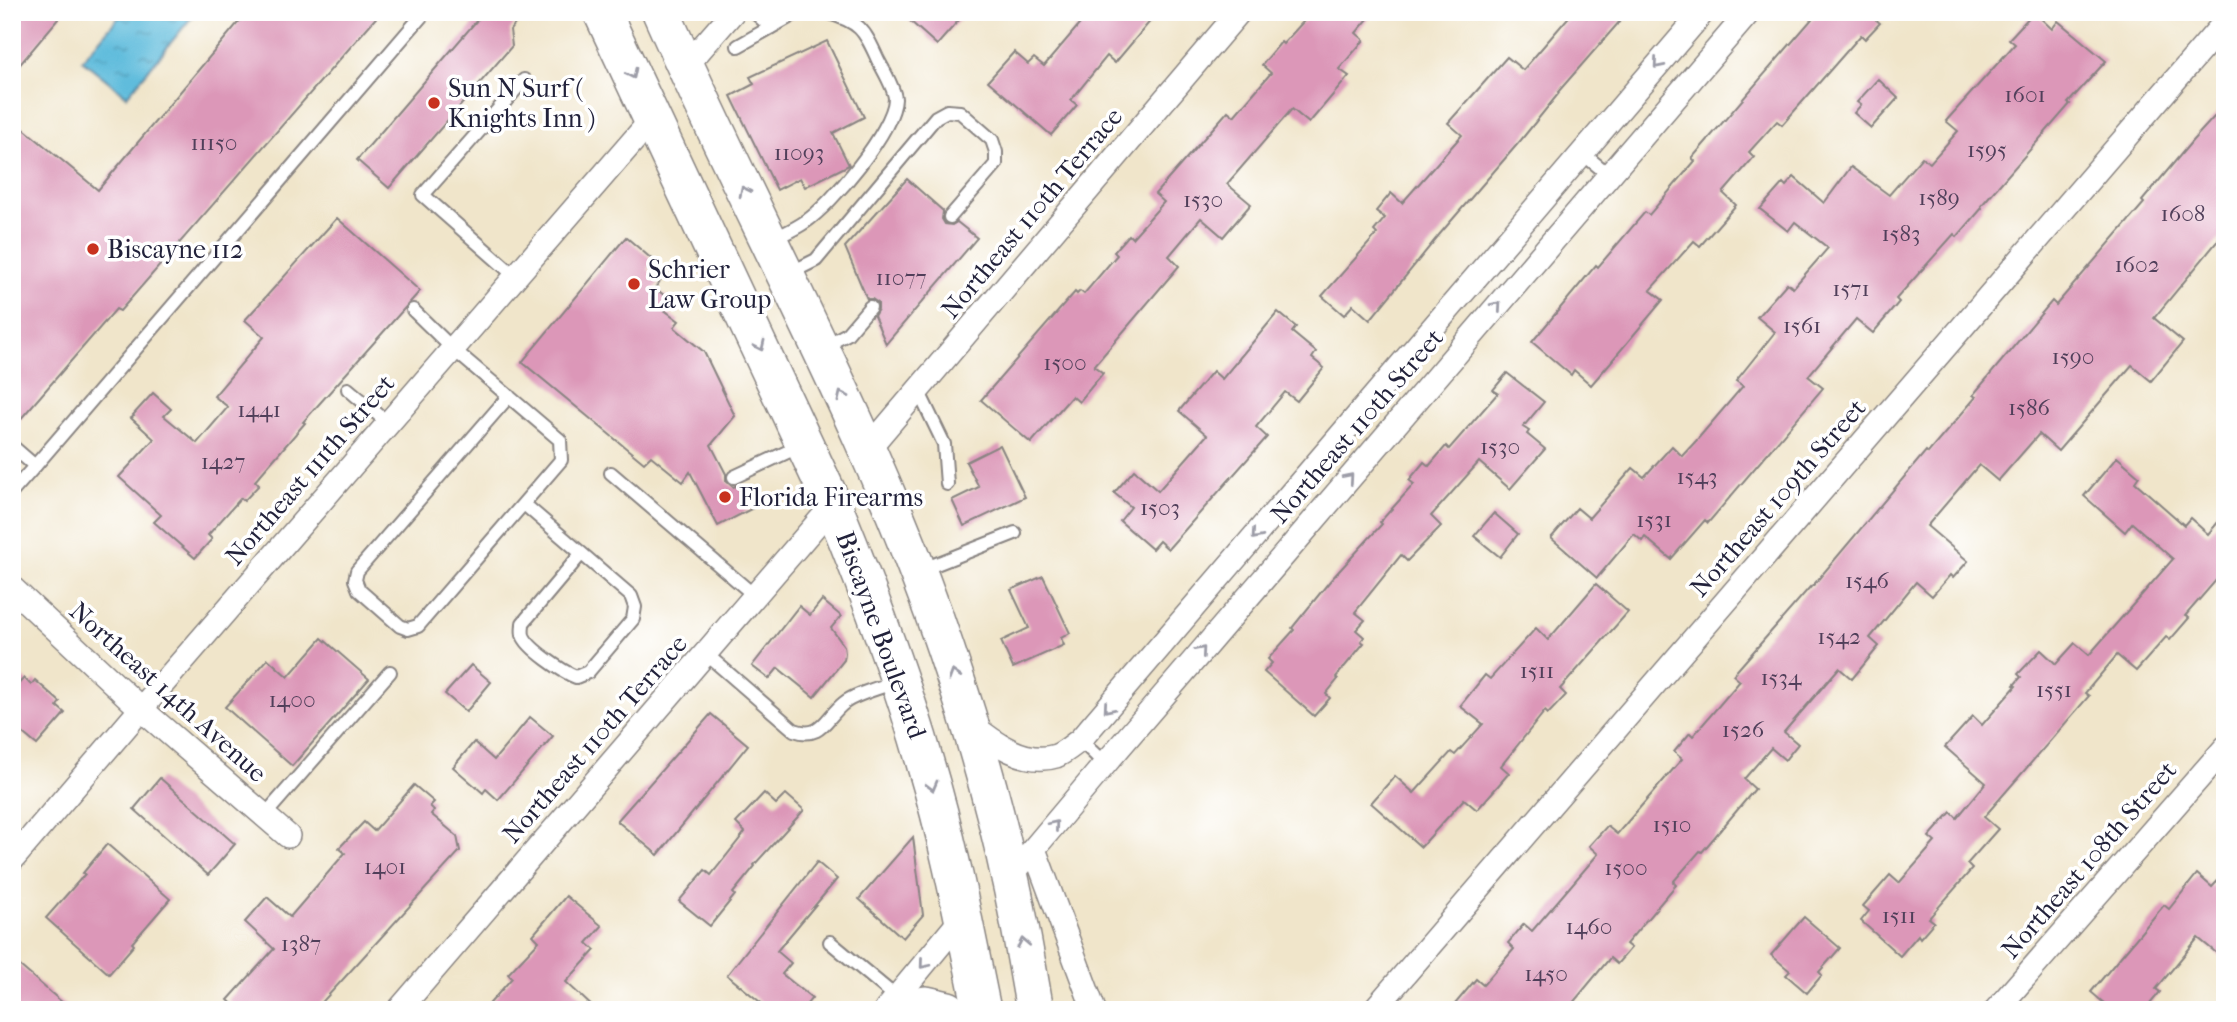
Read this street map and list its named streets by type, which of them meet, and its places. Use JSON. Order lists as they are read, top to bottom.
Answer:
{
  "streets": {
    "main road": ["Biscayne Boulevard"],
    "street": [
      "Northeast 110th Terrace",
      "Northeast 110th Street",
      "Northeast 111th Street",
      "Northeast 109th Street",
      "Northeast 14th Avenue",
      "Northeast 108th Street"
    ]
  },
  "crossings": [
    ["Northeast 110th Terrace", "Biscayne Boulevard"],
    ["Northeast 110th Street", "Biscayne Boulevard"],
    ["Northeast 111th Street", "Biscayne Boulevard"],
    ["Northeast 111th Street", "Northeast 14th Avenue"]
  ],
  "places": [
    "Sun N Surf ( Knights Inn )",
    "Biscayne 112",
    "Schrier Law Group",
    "Florida Firearms"
  ],
  "house_numbers": [
    "1601",
    "11150",
    "1595",
    "11093",
    "1589",
    "1530",
    "1608",
    "1583",
    "1602",
    "11077",
    "1571",
    "1561",
    "1590",
    "1500",
    "1586",
    "1441",
    "1530",
    "1427",
    "1543",
    "1503",
    "1531",
    "1546",
    "1542",
    "1511",
    "1534",
    "1551",
    "1400",
    "1526",
    "1510",
    "1401",
    "1500",
    "1511",
    "1460",
    "1387",
    "1450"
  ]
}
